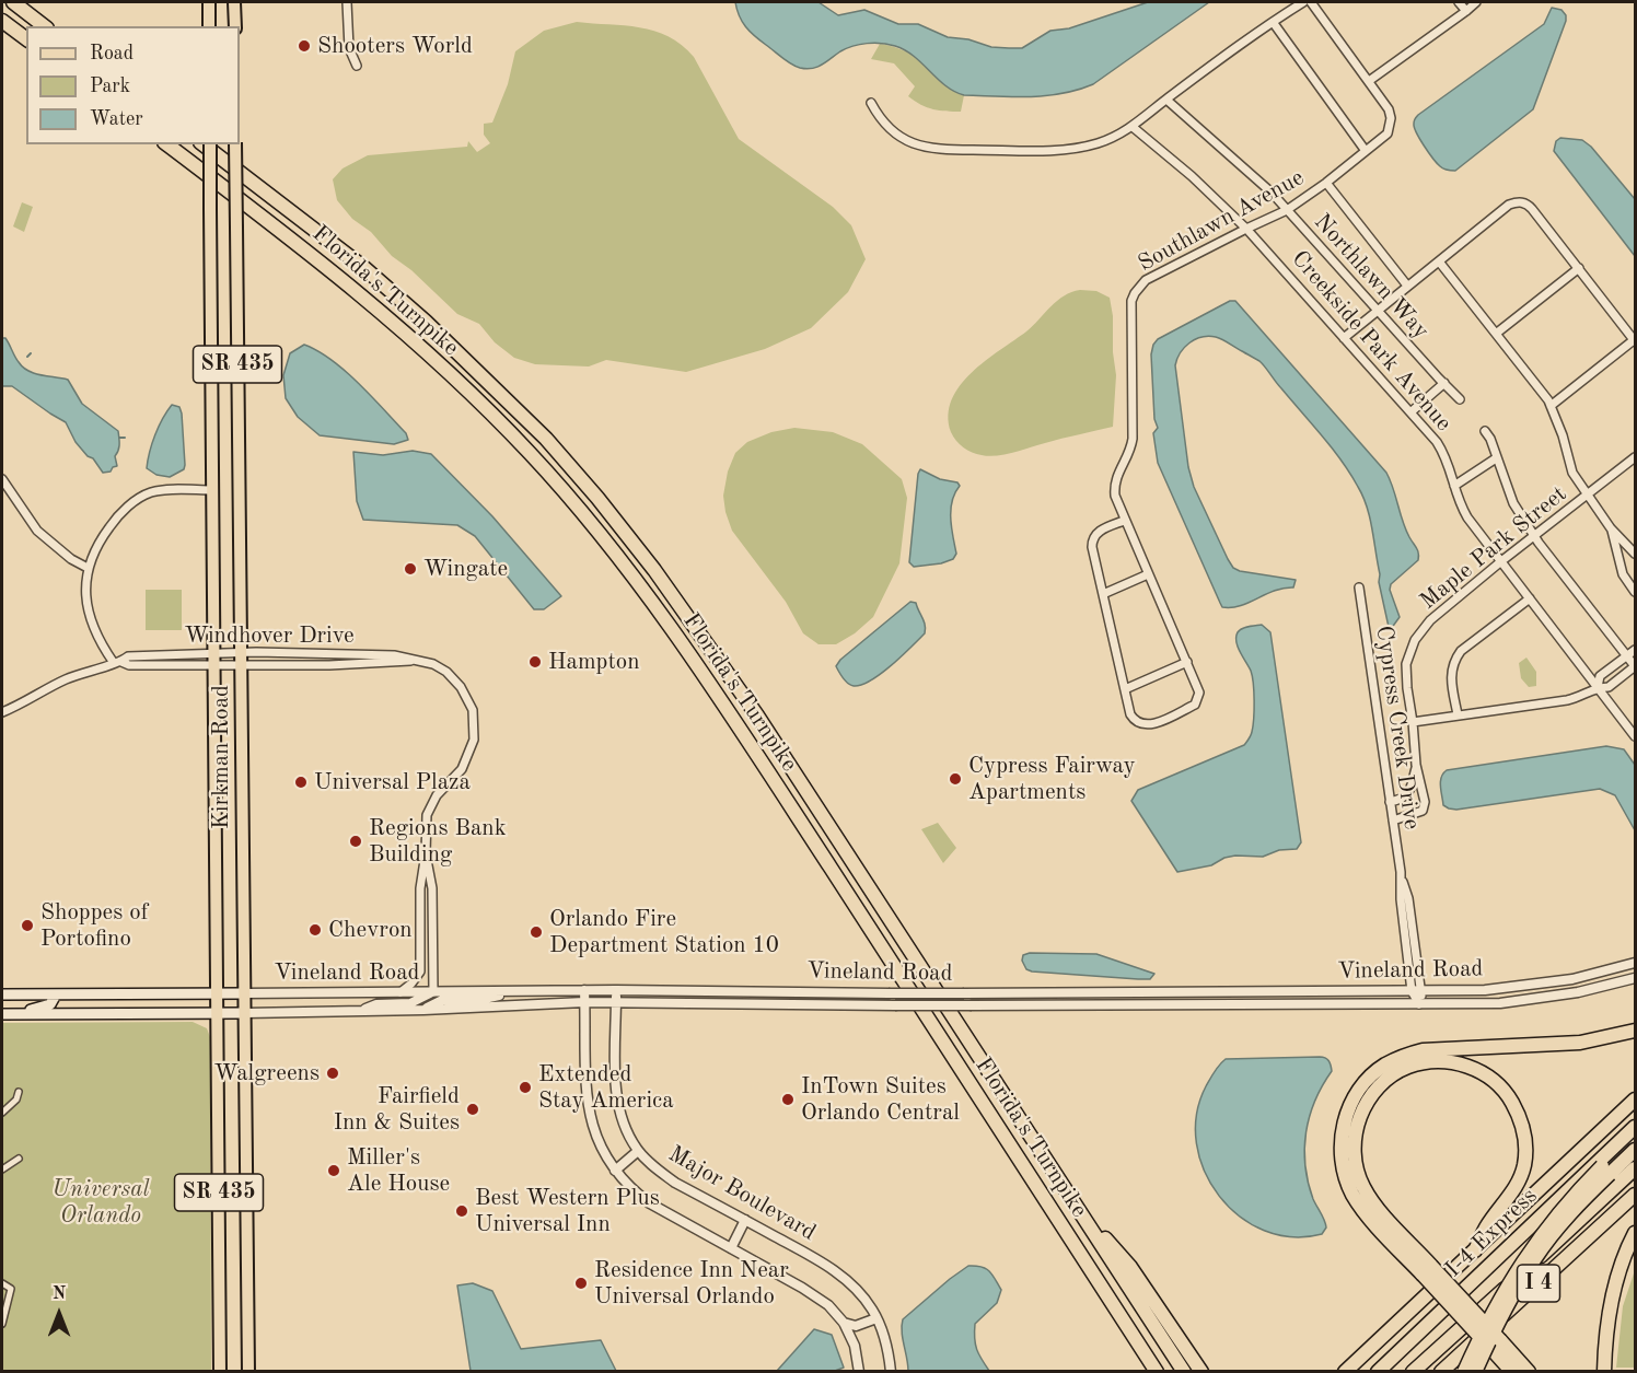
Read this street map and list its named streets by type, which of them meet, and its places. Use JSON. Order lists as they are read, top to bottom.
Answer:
{
  "streets": {
    "highway": ["Florida's Turnpike", "I-4 Express", "I 4"],
    "main road": ["SR 435", "Kirkman Road", "Vineland Road"],
    "street": [
      "Southlawn Avenue",
      "Northlawn Way",
      "Creekside Park Avenue",
      "Maple Park Street",
      "Windhover Drive",
      "Cypress Creek Drive",
      "Major Boulevard"
    ]
  },
  "crossings": [
    ["Southlawn Avenue", "Northlawn Way"],
    ["Southlawn Avenue", "Creekside Park Avenue"],
    ["Creekside Park Avenue", "Maple Park Street"],
    ["Windhover Drive", "Kirkman Road"],
    ["Windhover Drive", "Vineland Road"],
    ["Cypress Creek Drive", "Vineland Road"],
    ["Kirkman Road", "Vineland Road"],
    ["Vineland Road", "Major Boulevard"]
  ],
  "parks": ["Universal Orlando"],
  "places": [
    "Shooters World",
    "Wingate",
    "Hampton",
    "Cypress Fairway Apartments",
    "Universal Plaza",
    "Regions Bank Building",
    "Shoppes of Portofino",
    "Chevron",
    "Orlando Fire Department Station 10",
    "Walgreens",
    "Extended Stay America",
    "InTown Suites Orlando Central",
    "Fairfield Inn & Suites",
    "Miller's Ale House",
    "Best Western Plus Universal Inn",
    "Residence Inn Near Universal Orlando"
  ],
  "legend": ["Road", "Park", "Water"],
  "north": "top"
}
